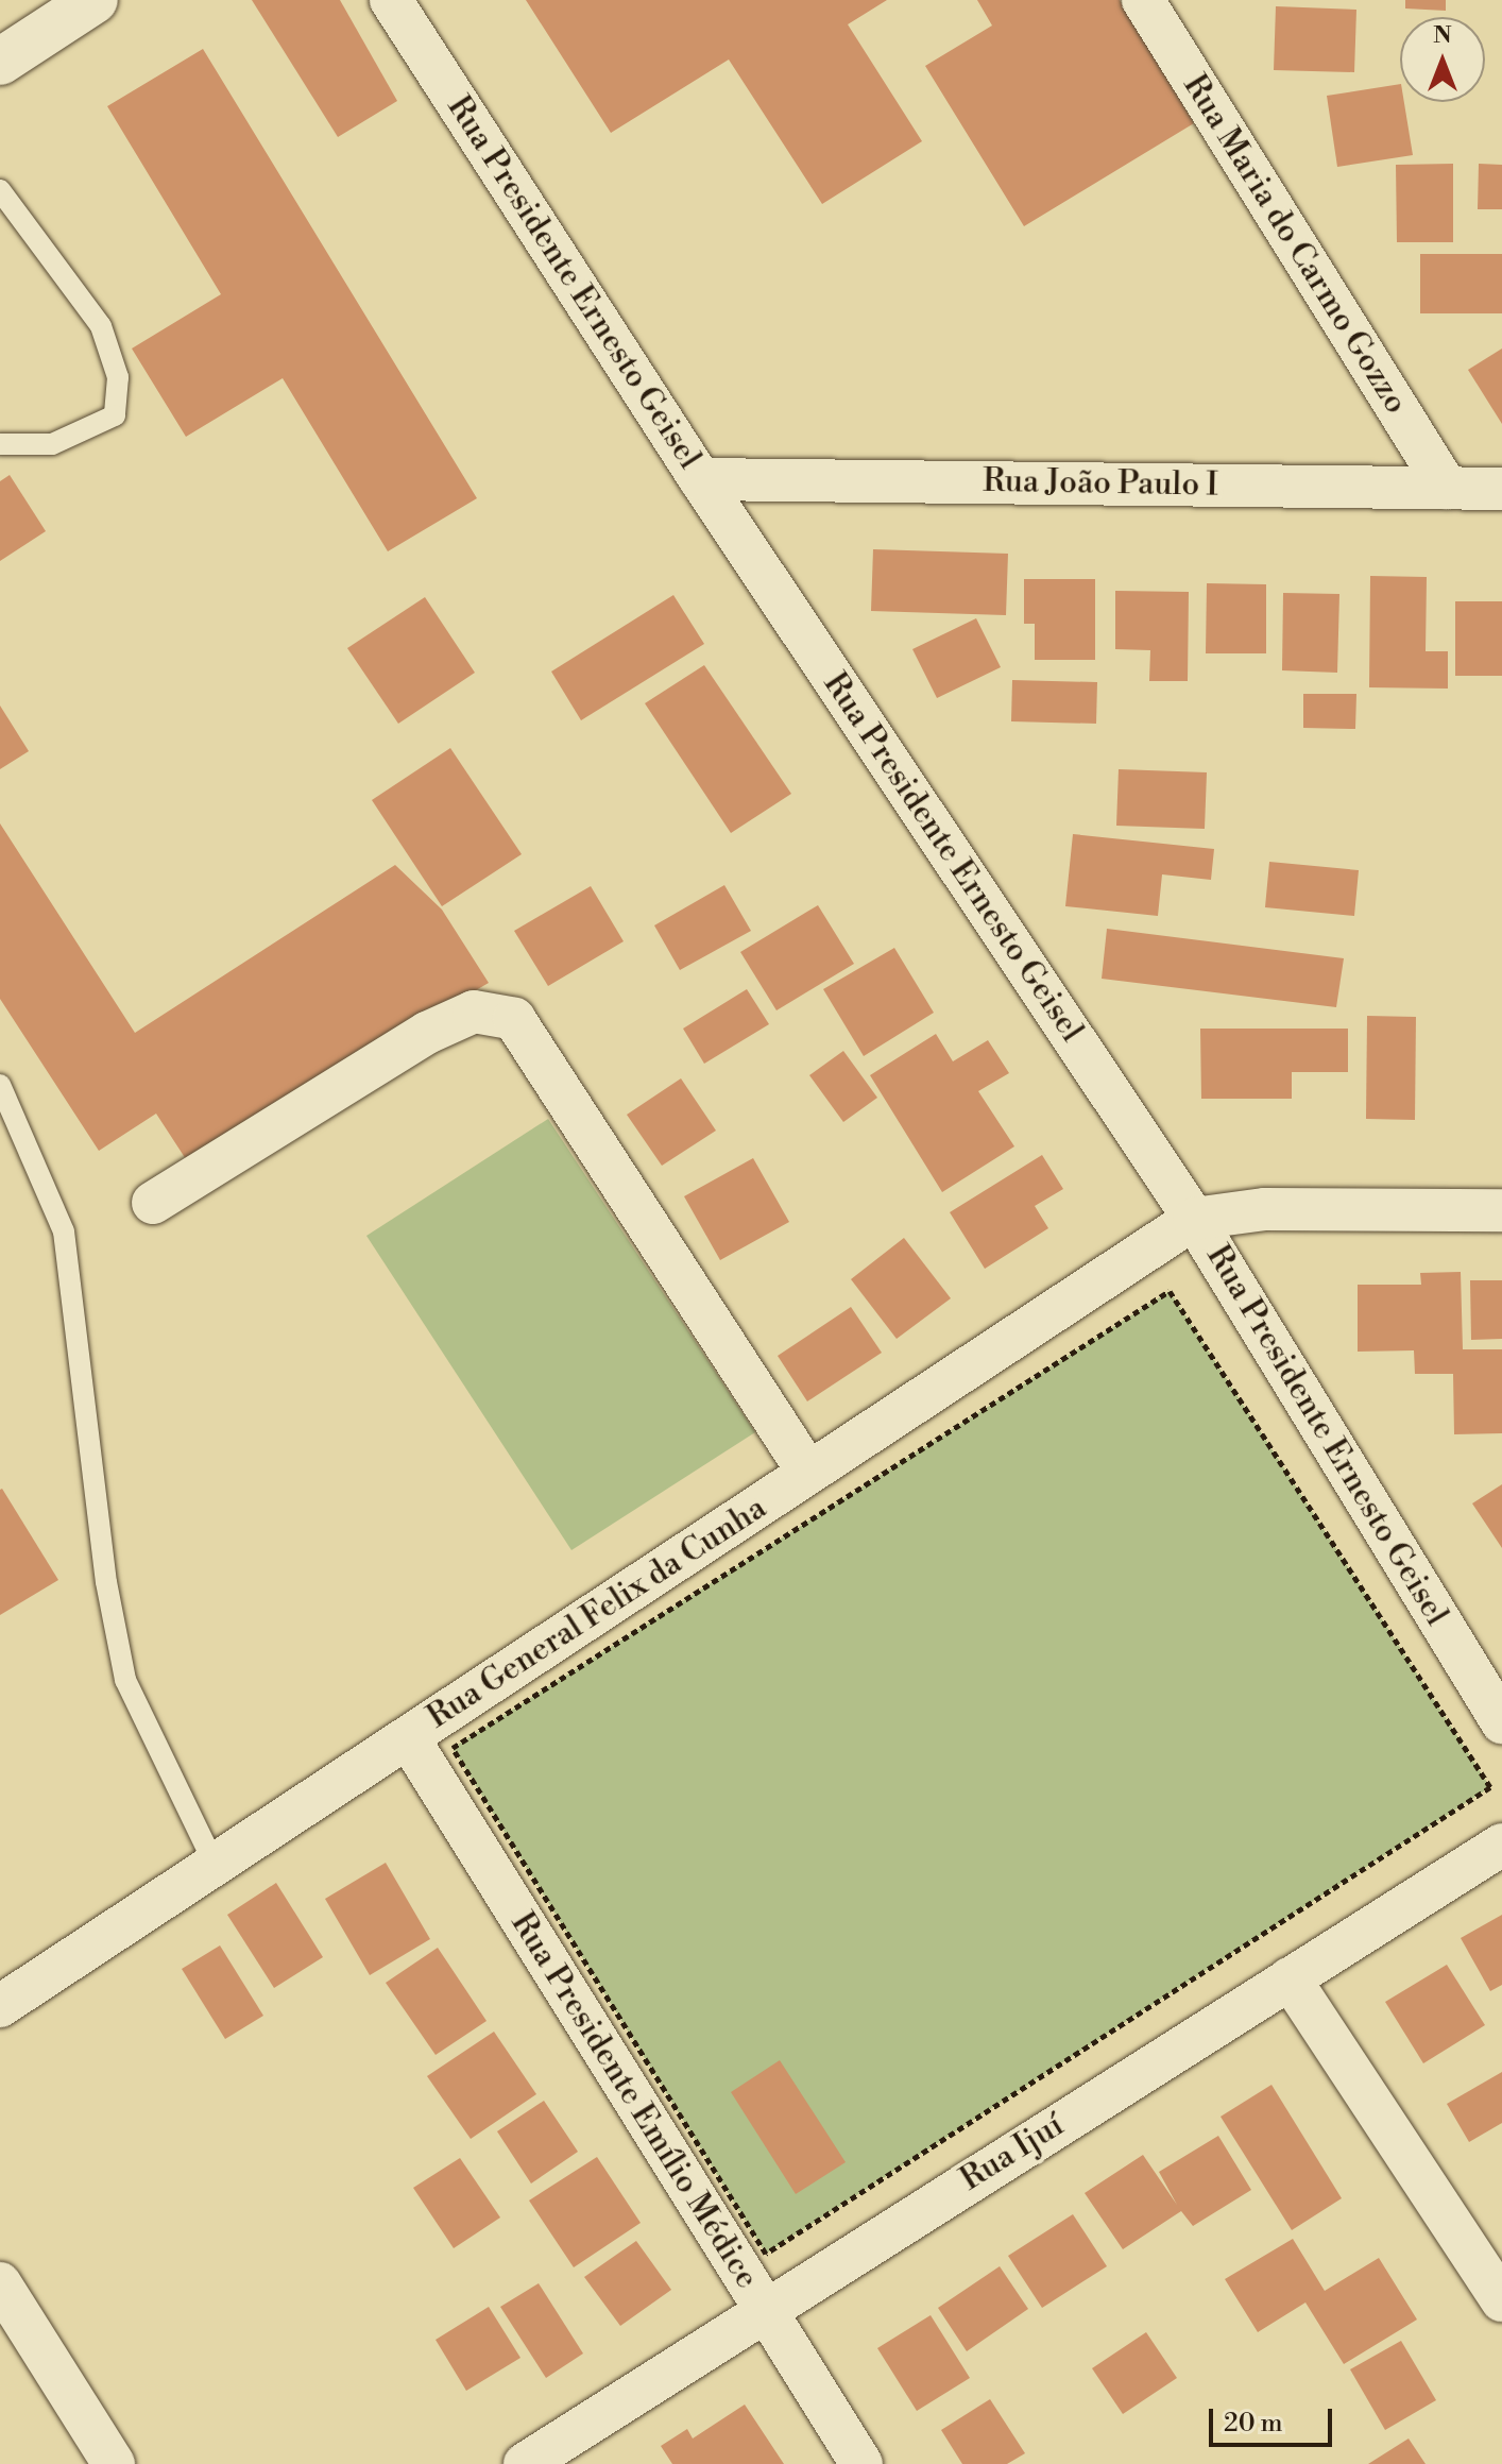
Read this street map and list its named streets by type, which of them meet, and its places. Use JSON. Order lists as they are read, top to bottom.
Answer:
{
  "streets": {
    "street": [
      "Rua Maria do Carmo Gozzo",
      "Rua Presidente Ernesto Geisel",
      "Rua João Paulo I",
      "Rua General Felix da Cunha",
      "Rua Presidente Emílio Médice",
      "Rua Ijuí"
    ]
  },
  "crossings": [
    ["Rua Maria do Carmo Gozzo", "Rua João Paulo I"],
    ["Rua Presidente Ernesto Geisel", "Rua João Paulo I"],
    ["Rua Presidente Ernesto Geisel", "Rua General Felix da Cunha"],
    ["Rua General Felix da Cunha", "Rua Presidente Emílio Médice"],
    ["Rua Presidente Emílio Médice", "Rua Ijuí"]
  ],
  "scale_bar": "20 m",
  "north": "top"
}
